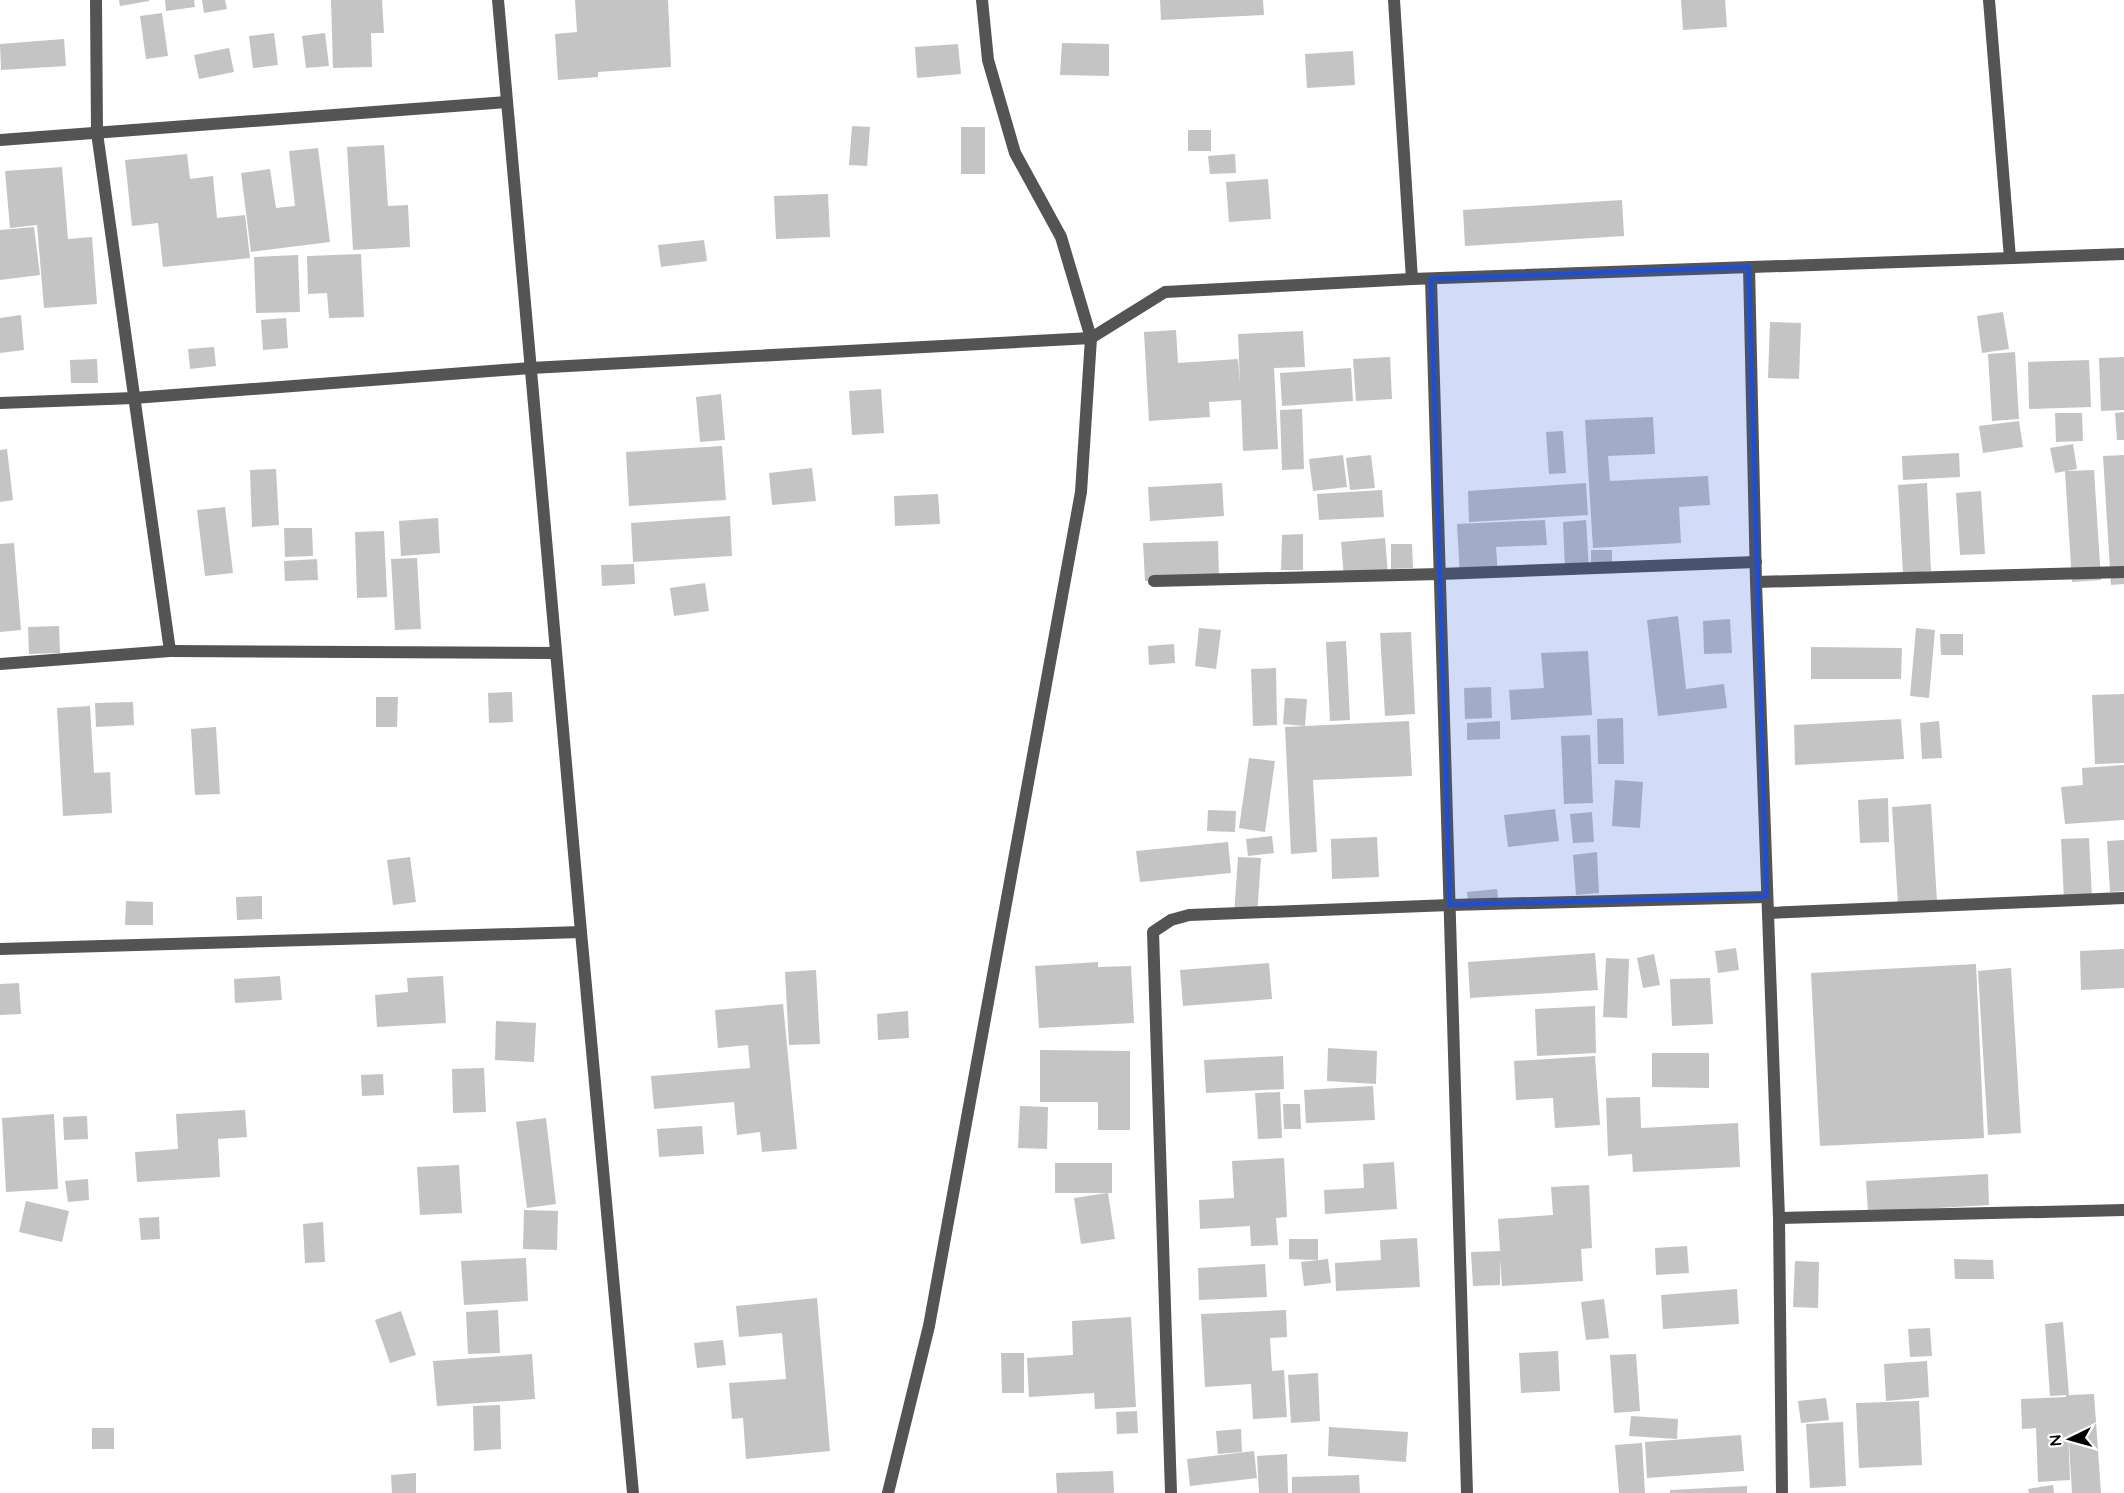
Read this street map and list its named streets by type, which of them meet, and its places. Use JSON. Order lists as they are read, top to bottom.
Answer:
{
  "north": "left"
}
